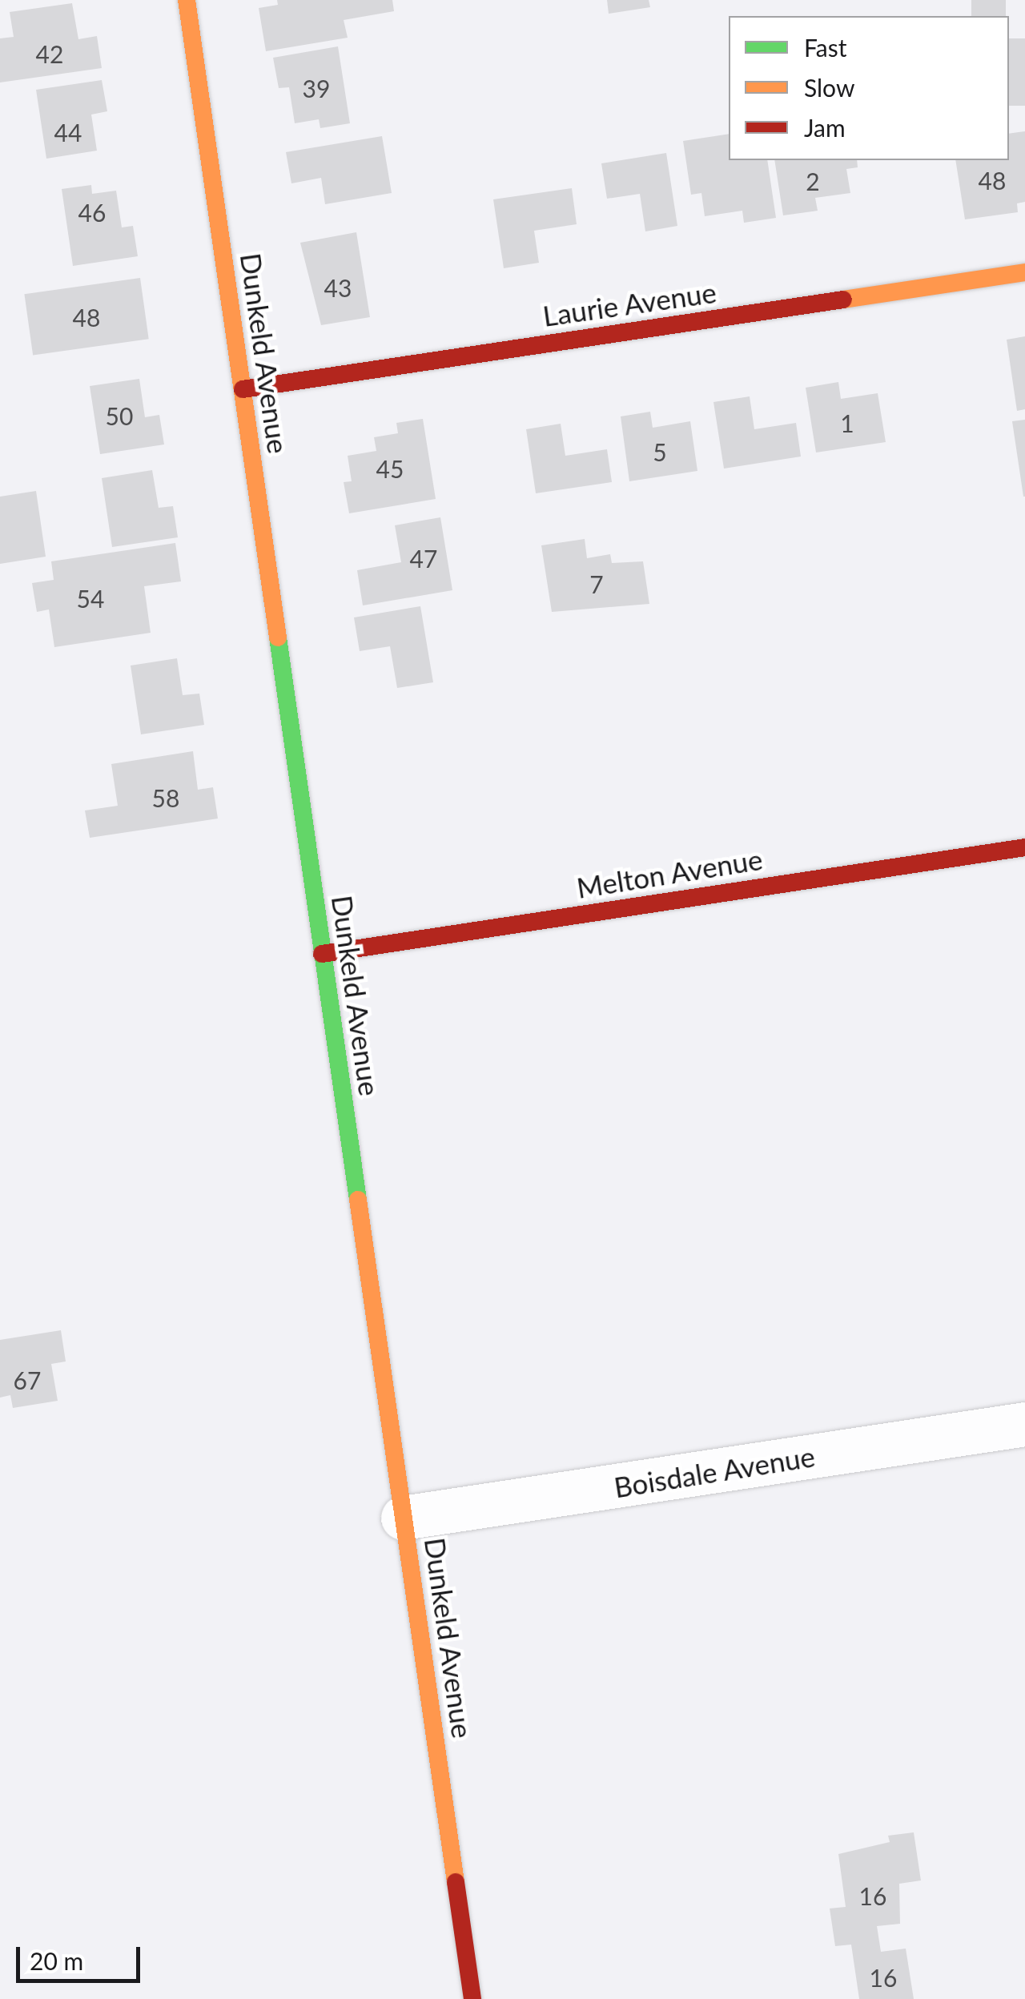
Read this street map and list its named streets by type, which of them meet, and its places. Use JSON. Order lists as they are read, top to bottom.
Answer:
{
  "streets": {
    "street": [
      "Laurie Avenue",
      "Dunkeld Avenue",
      "Melton Avenue",
      "Boisdale Avenue"
    ]
  },
  "crossings": [
    ["Laurie Avenue", "Dunkeld Avenue"],
    ["Dunkeld Avenue", "Melton Avenue"],
    ["Dunkeld Avenue", "Boisdale Avenue"]
  ],
  "house_numbers": [
    "42",
    "39",
    "44",
    "48",
    "2",
    "46",
    "43",
    "48",
    "50",
    "1",
    "5",
    "45",
    "47",
    "7",
    "54",
    "58",
    "67",
    "16",
    "16"
  ],
  "legend": ["Fast", "Slow", "Jam"],
  "scale_bar": "20 m"
}
